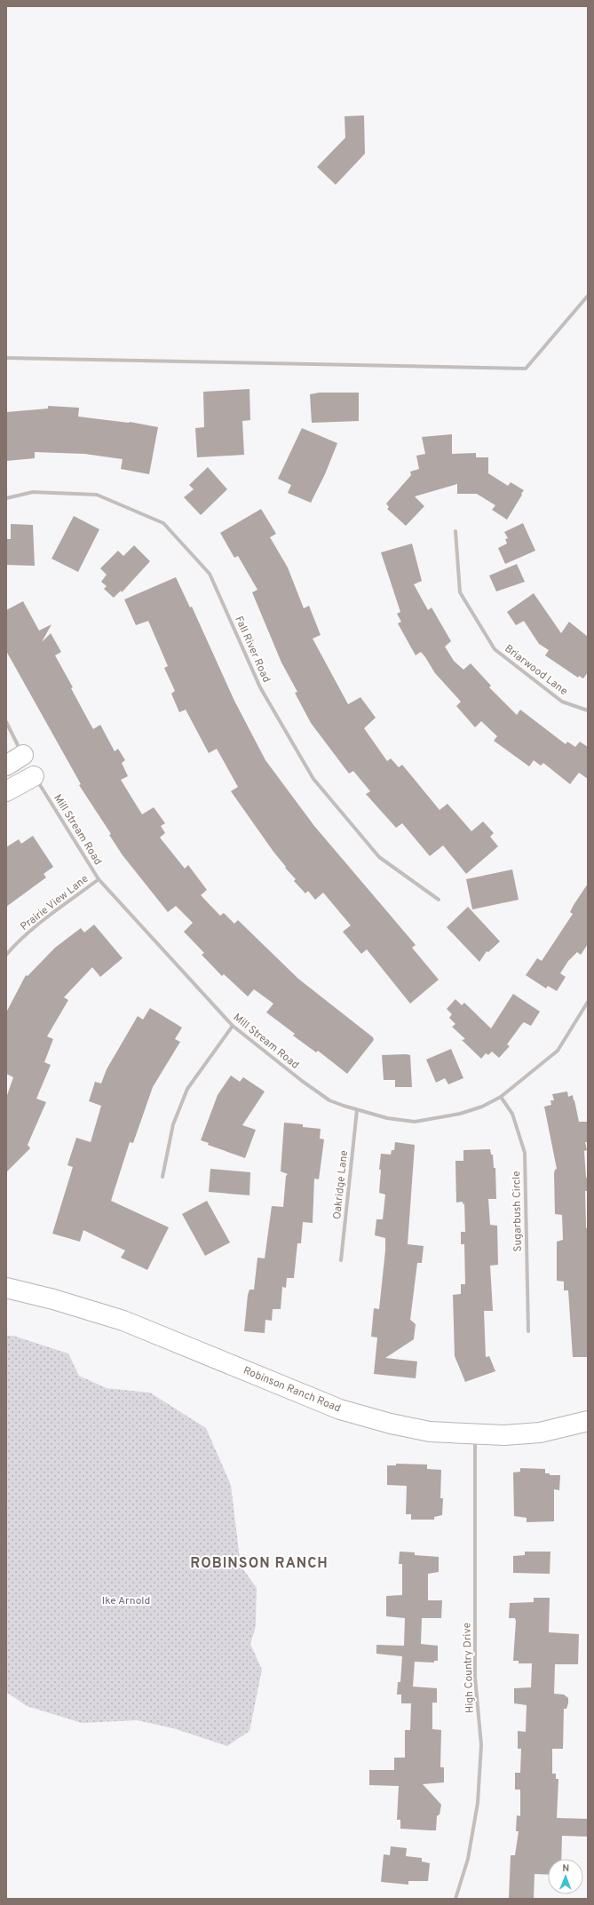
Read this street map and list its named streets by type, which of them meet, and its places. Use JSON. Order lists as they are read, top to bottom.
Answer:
{
  "streets": {
    "street": [
      "Fall River Road",
      "Briarwood Lane",
      "Mill Stream Road",
      "Prairie View Lane",
      "Oakridge Lane",
      "Sugarbush Circle",
      "Robinson Ranch Road",
      "High Country Drive"
    ]
  },
  "crossings": [
    ["Mill Stream Road", "Prairie View Lane"],
    ["Mill Stream Road", "Oakridge Lane"],
    ["Mill Stream Road", "Sugarbush Circle"],
    ["Robinson Ranch Road", "High Country Drive"]
  ],
  "districts": ["ROBINSON RANCH"],
  "parks": ["Ike Arnold"],
  "north": "top"
}
